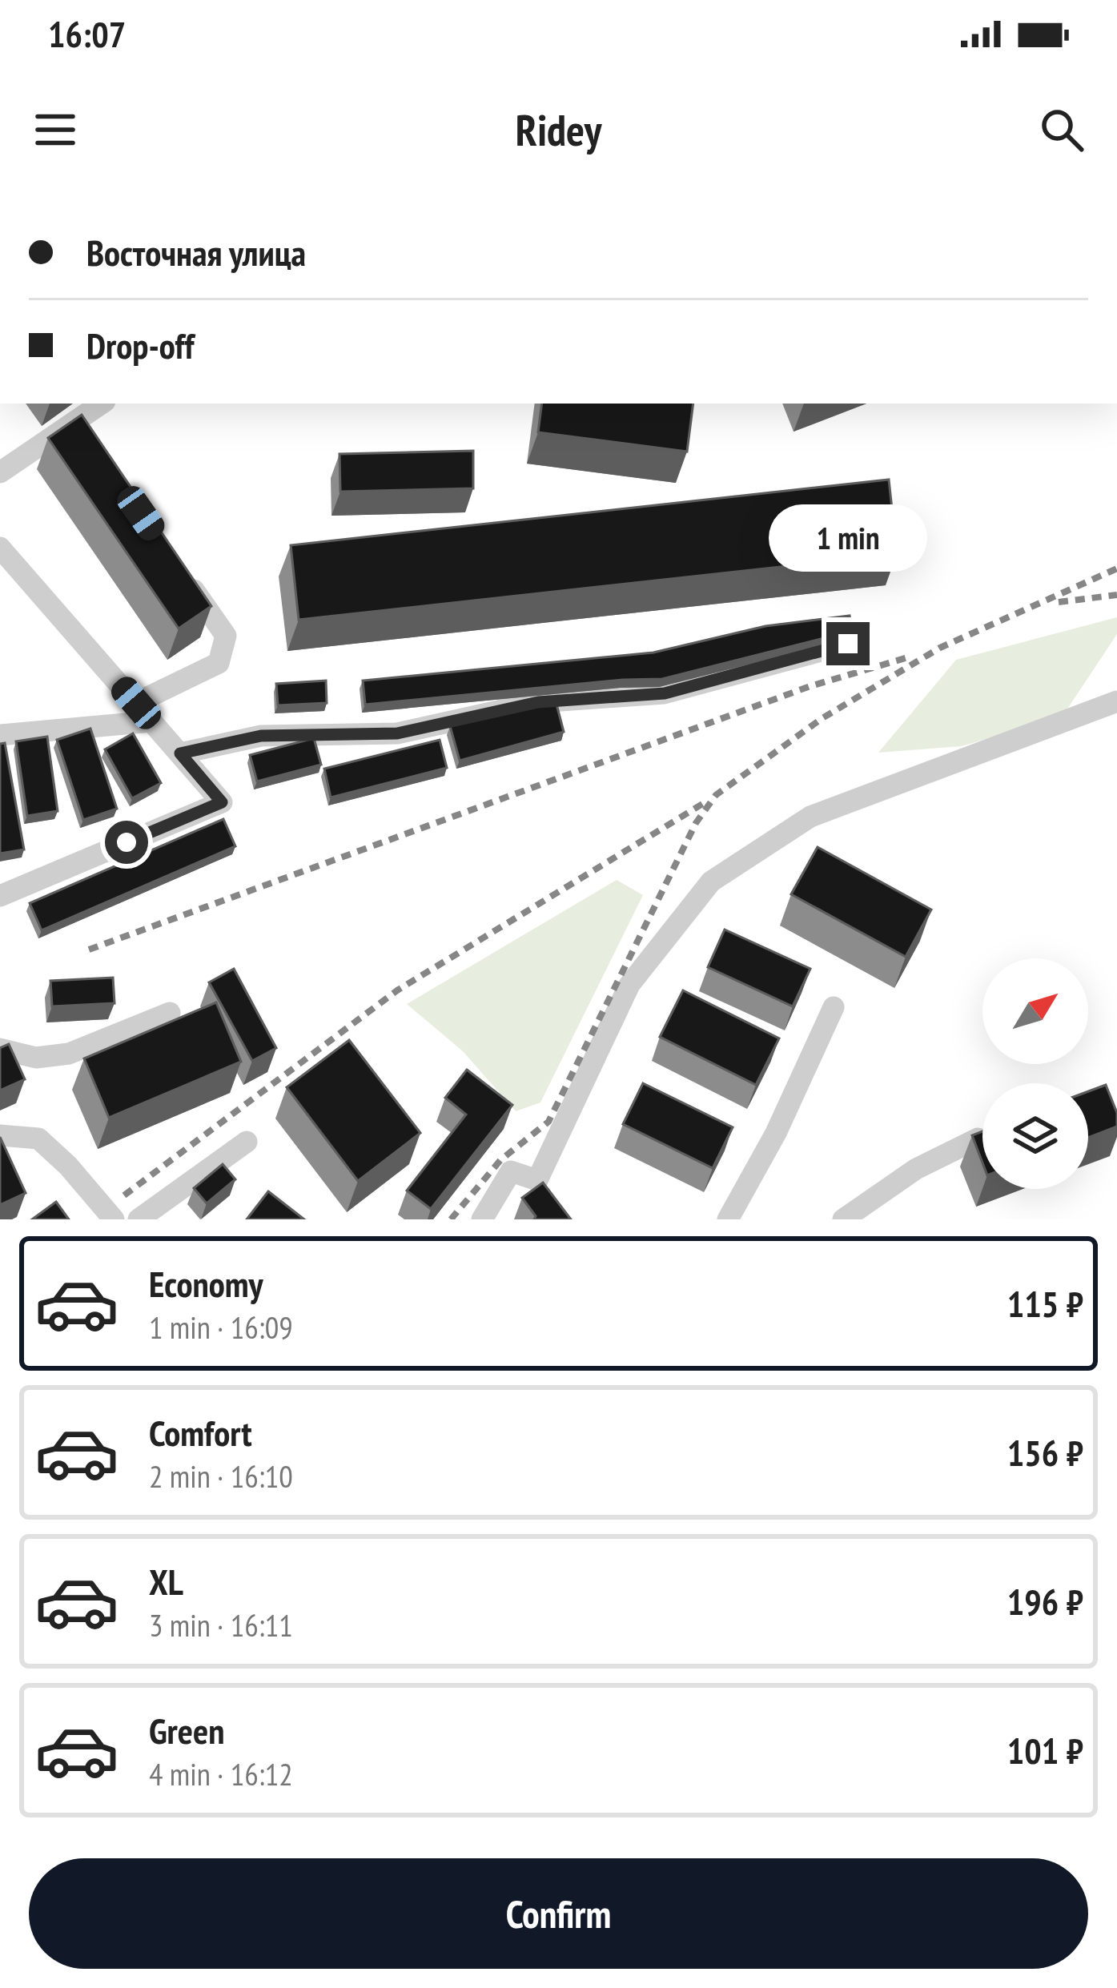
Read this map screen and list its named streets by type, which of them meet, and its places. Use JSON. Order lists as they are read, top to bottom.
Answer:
{
  "north": "top right",
  "page": {
    "status": "16:07",
    "header": "Ridey",
    "banner": ["Восточная улица", "Drop-off"],
    "bubble": "1 min",
    "list": [
      {
        "name": "Economy",
        "note": "1 min · 16:09",
        "value": "115 ₽"
      },
      {
        "name": "Comfort",
        "note": "2 min · 16:10",
        "value": "156 ₽"
      },
      {
        "name": "XL",
        "note": "3 min · 16:11",
        "value": "196 ₽"
      },
      {
        "name": "Green",
        "note": "4 min · 16:12",
        "value": "101 ₽"
      }
    ],
    "buttons": "Confirm"
  }
}
